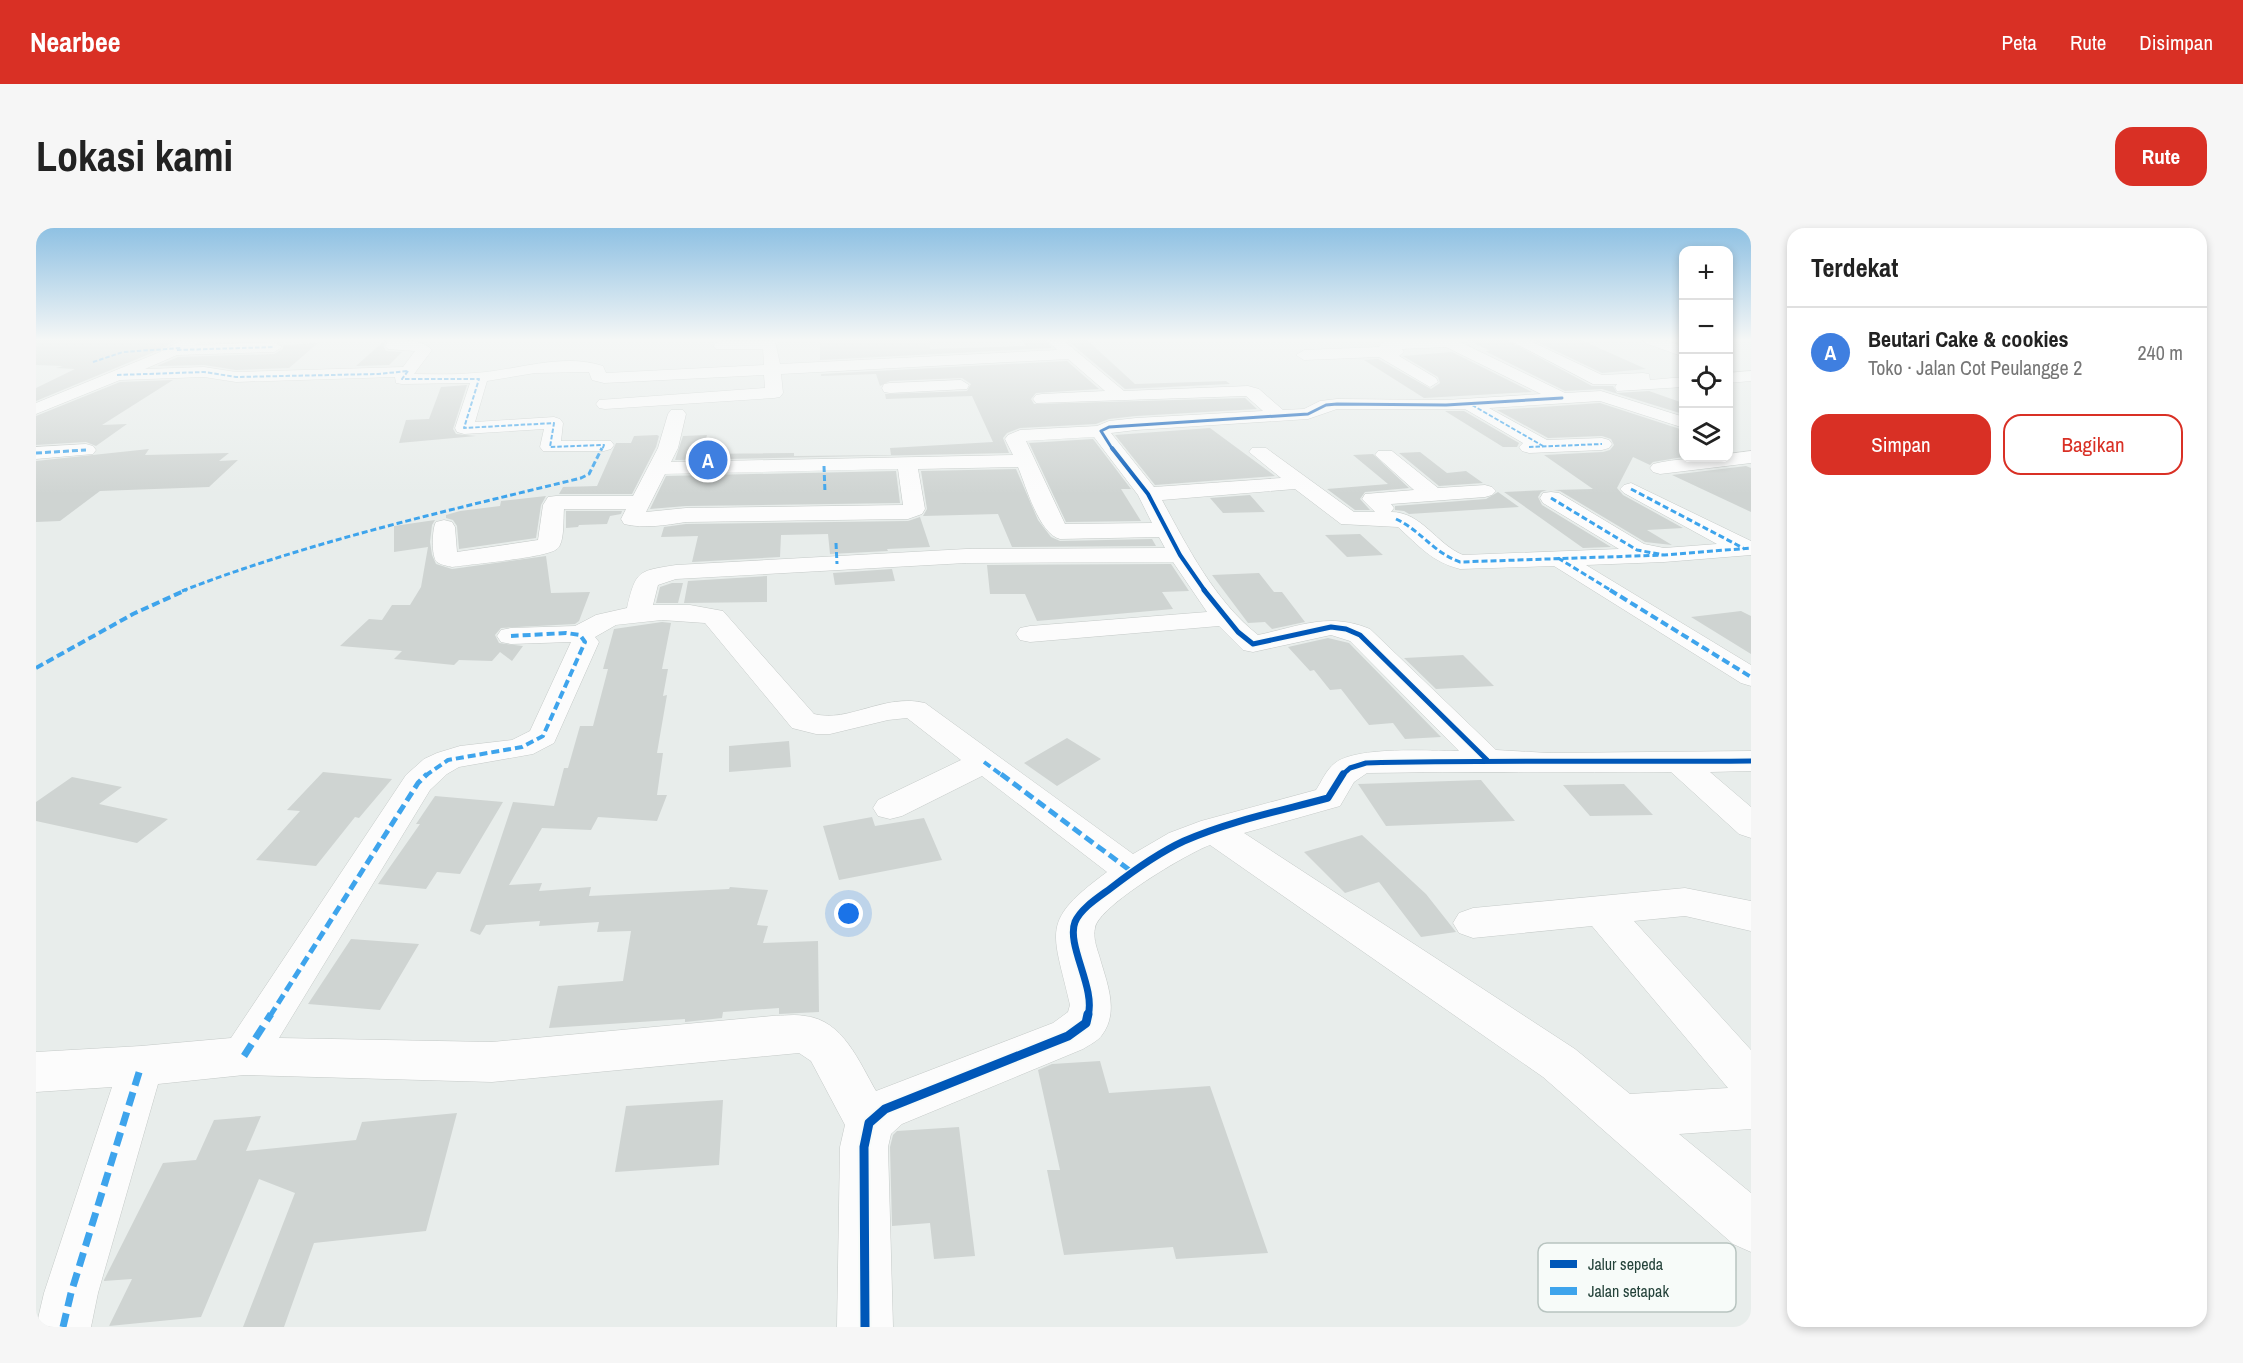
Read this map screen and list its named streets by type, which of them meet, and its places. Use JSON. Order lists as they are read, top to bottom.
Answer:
{
  "legend": ["Jalur sepeda", "Jalan setapak"],
  "page": {
    "header": "Nearbee",
    "nav": ["Peta", "Rute", "Disimpan"],
    "buttons": [
      "Rute",
      ["Simpan", "Bagikan"]
    ],
    "title": "Lokasi kami",
    "heading": "Terdekat",
    "map_buttons": ["+", "−"],
    "list": [
      {
        "mark": "A",
        "name": "Beutari Cake & cookies",
        "note": "Toko · Jalan Cot Peulangge 2",
        "value": "240 m"
      }
    ],
    "pins": "A"
  }
}
